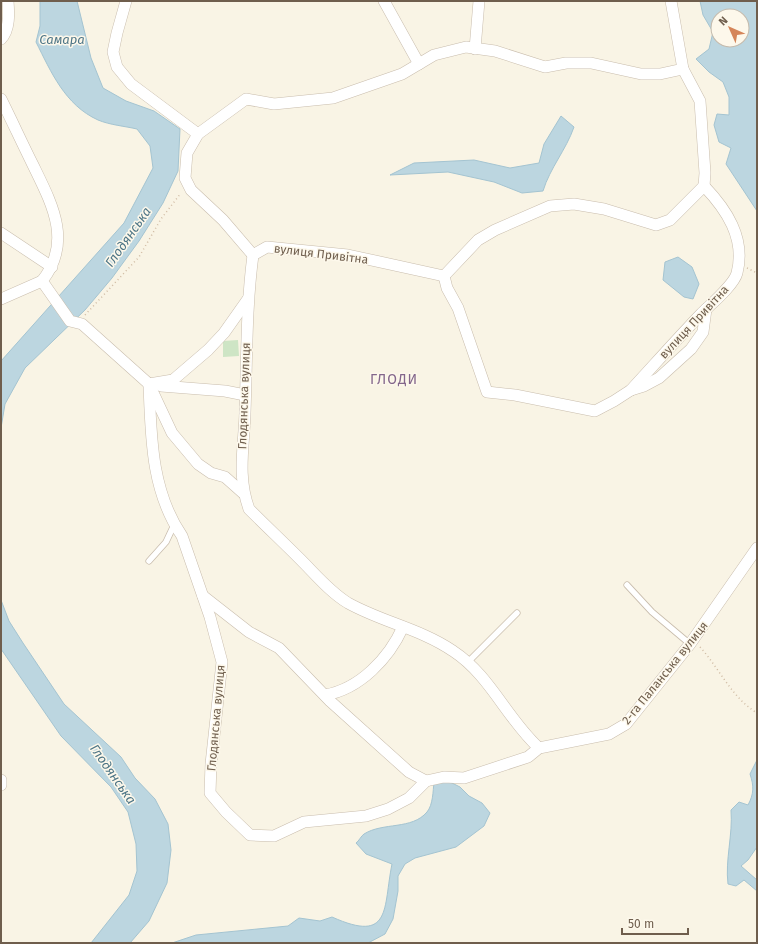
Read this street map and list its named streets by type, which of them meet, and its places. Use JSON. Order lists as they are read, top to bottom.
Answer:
{
  "streets": {
    "street": ["вулиця Привітна", "Глодянська вулиця", "2-га Паланська вулиця"]
  },
  "crossings": [
    ["вулиця Привітна", "Глодянська вулиця"],
    ["Глодянська вулиця", "2-га Паланська вулиця"]
  ],
  "districts": ["ГЛОДИ"],
  "water": ["Самара", "Глодянська"],
  "scale_bar": "50 m",
  "north": "top left"
}
